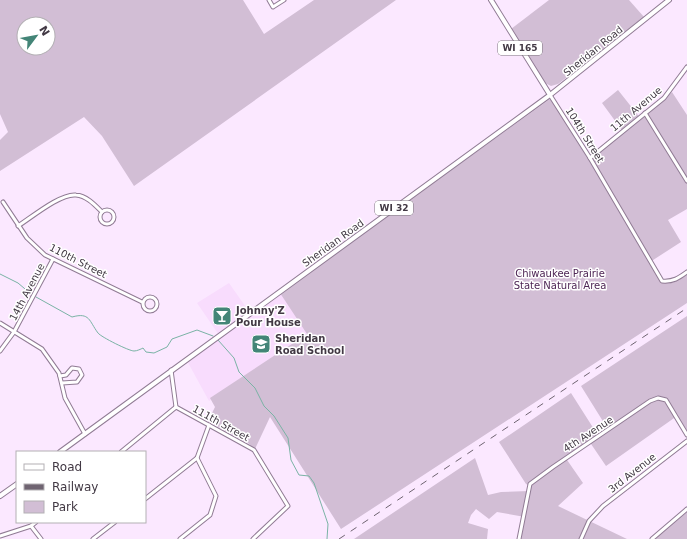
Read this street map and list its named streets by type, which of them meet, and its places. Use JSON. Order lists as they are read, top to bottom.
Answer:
{
  "streets": {
    "main road": [
      "WI 165",
      "Sheridan Road",
      "104th Street",
      "WI 32"
    ],
    "street": [
      "11th Avenue",
      "110th Street",
      "14th Avenue",
      "111th Street",
      "4th Avenue",
      "3rd Avenue"
    ]
  },
  "crossings": [
    ["Sheridan Road", "104th Street"],
    ["11th Avenue", "104th Street"],
    ["110th Street", "14th Avenue"]
  ],
  "parks": ["Chiwaukee Prairie State Natural Area"],
  "places": {
    "bar": ["Johnny'Z Pour House"],
    "school or university": ["Sheridan Road School"]
  },
  "legend": ["Road", "Railway", "Park"],
  "north": "top right"
}
